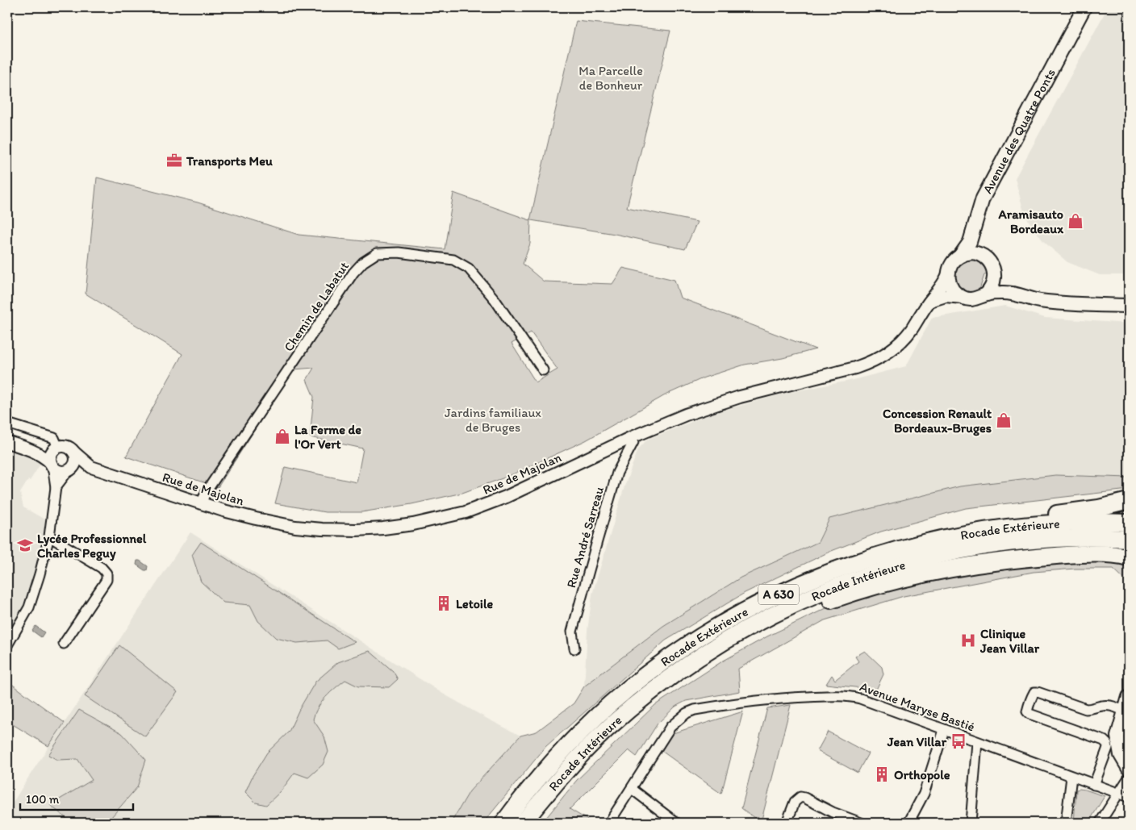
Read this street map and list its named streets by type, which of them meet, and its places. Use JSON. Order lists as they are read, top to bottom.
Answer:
{
  "streets": {
    "highway": ["Rocade Extérieure", "Rocade Intérieure", "A 630"],
    "main road": ["Avenue des Quatre Ponts"],
    "street": [
      "Chemin de Labatut",
      "Rue de Majolan",
      "Rue André Sarreau",
      "Avenue Maryse Bastié"
    ]
  },
  "crossings": [
    ["Avenue des Quatre Ponts", "Rue de Majolan"],
    ["Chemin de Labatut", "Rue de Majolan"],
    ["Rue de Majolan", "Rue André Sarreau"]
  ],
  "parks": ["Ma Parcelle de Bonheur", "Jardins familiaux de Bruges"],
  "places": {
    "office": ["Transports Meu"],
    "shop": ["Aramisauto Bordeaux", "Concession Renault Bordeaux-Bruges", "La Ferme de l'Or Vert"],
    "school or university": ["Lycée Professionnel Charles Peguy"],
    "building": ["Letoile", "Orthopole"],
    "hospital": ["Clinique Jean Villar"],
    "bus stop": ["Jean Villar"]
  },
  "scale_bar": "100 m"
}
